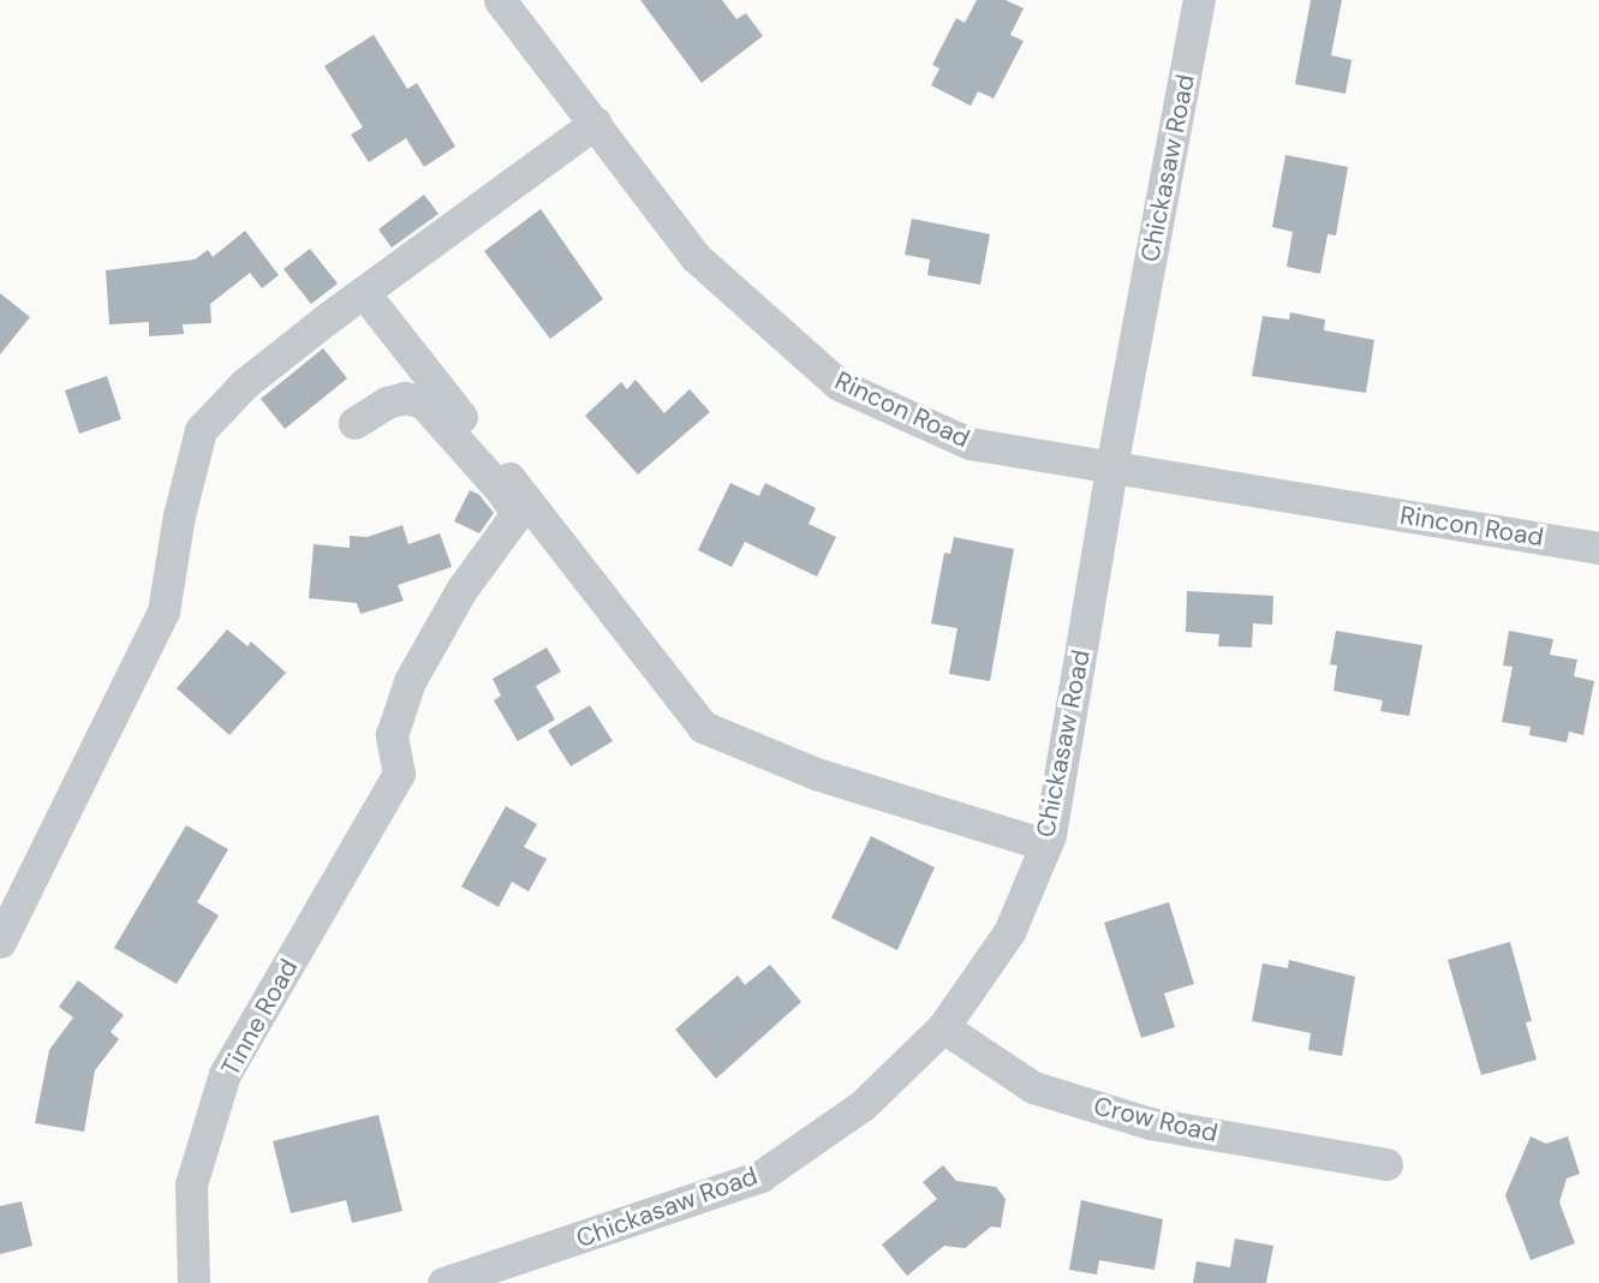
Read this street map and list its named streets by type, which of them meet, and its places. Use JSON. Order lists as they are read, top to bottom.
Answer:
{
  "streets": {
    "street": [
      "Chickasaw Road",
      "Rincon Road",
      "Tinne Road",
      "Crow Road"
    ]
  },
  "crossings": [
    ["Chickasaw Road", "Rincon Road"],
    ["Chickasaw Road", "Crow Road"]
  ]
}
